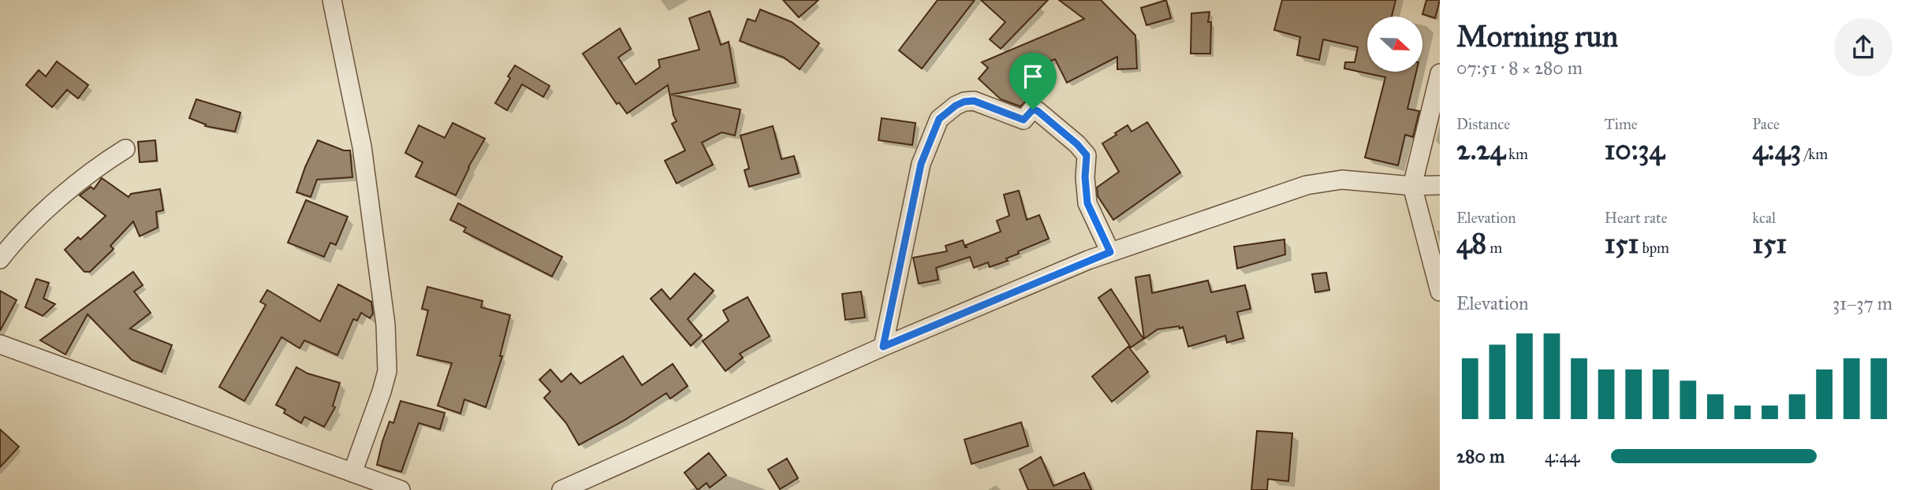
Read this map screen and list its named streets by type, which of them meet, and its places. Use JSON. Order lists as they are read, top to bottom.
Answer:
{
  "north": "right",
  "page": {
    "heading": ["Morning run", "07:51 · 8 × 280 m"],
    "stats": [
      ["Distance", "2.24 km"],
      ["Time", "10:34"],
      ["Pace", "4:43 /km"],
      ["Elevation", "48 m"],
      ["Heart rate", "151 bpm"],
      ["kcal", "151"]
    ],
    "chart": ["Elevation", "31–37 m"],
    "list": [
      {
        "name": "280 m",
        "note": "4:44"
      }
    ]
  }
}
